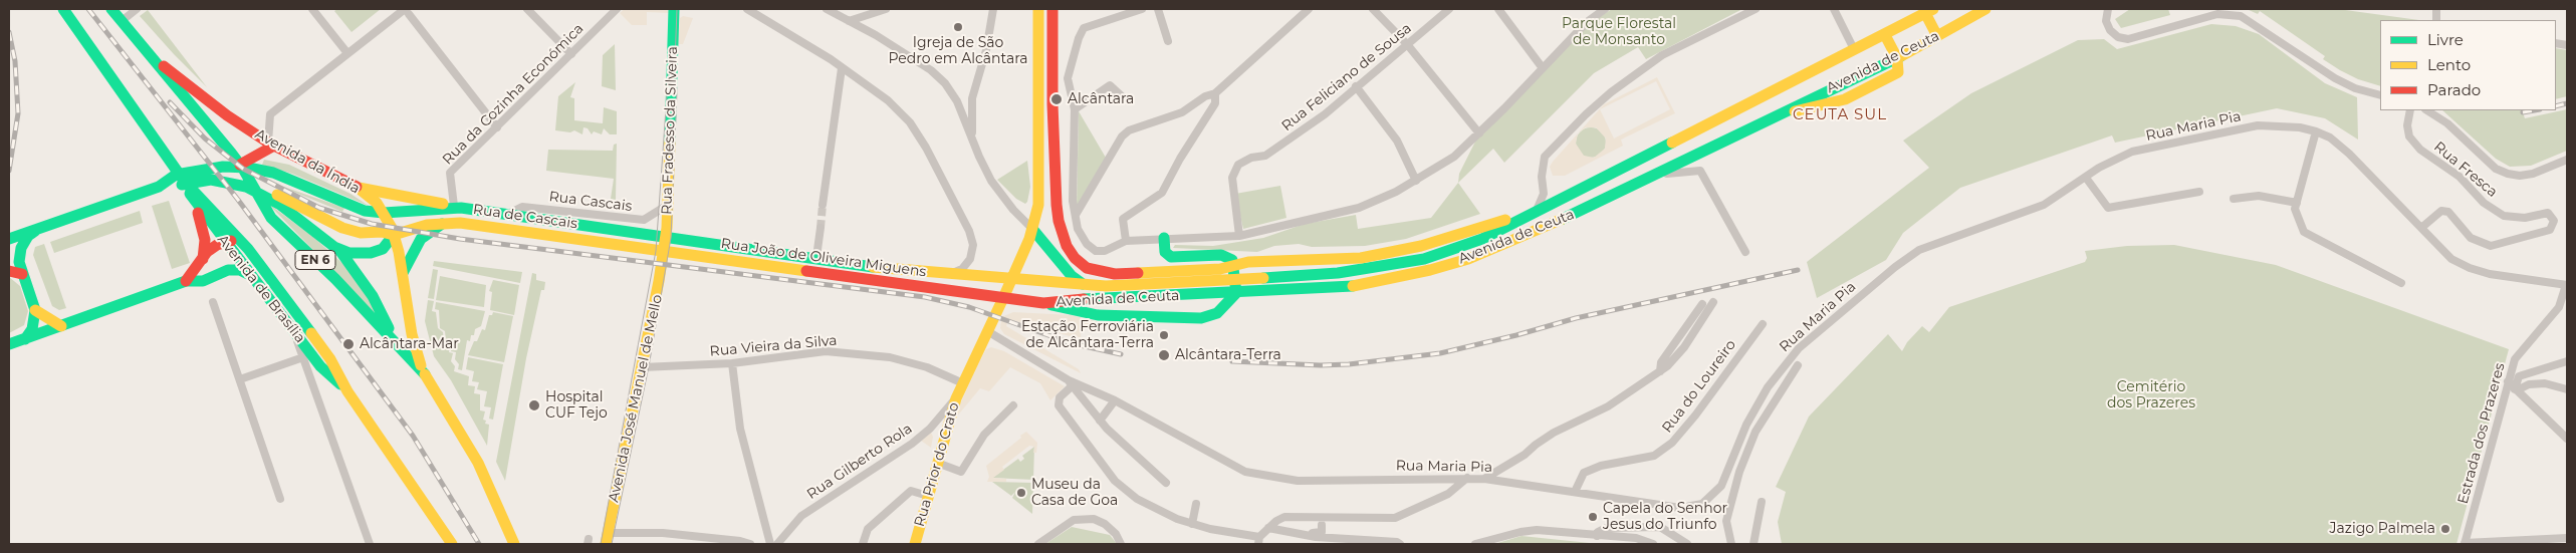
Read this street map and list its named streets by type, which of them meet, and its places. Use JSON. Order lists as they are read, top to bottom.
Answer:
{
  "streets": {
    "main road": [
      "Avenida de Ceuta",
      "Rua Fradesso da Silveira",
      "Avenida da Índia",
      "Rua de Cascais",
      "Rua João de Oliveira Miguens",
      "EN 6",
      "Avenida de Brasília",
      "Avenida José Manuel de Mello",
      "Rua Prior do Crato"
    ],
    "street": [
      "Rua Feliciano de Sousa",
      "Rua da Cozinha Económica",
      "Rua Maria Pia",
      "Rua Fresca",
      "Rua Cascais",
      "Rua Vieira da Silva",
      "Rua do Loureiro",
      "Estrada dos Prazeres",
      "Rua Gilberto Rola"
    ]
  },
  "crossings": [
    ["Avenida de Ceuta", "Rua João de Oliveira Miguens"],
    ["Avenida de Ceuta", "Rua Prior do Crato"],
    ["Rua da Cozinha Económica", "Rua de Cascais"],
    ["Rua Maria Pia", "Rua Fresca"],
    ["Rua Maria Pia", "Rua do Loureiro"],
    ["Rua Maria Pia", "Estrada dos Prazeres"],
    ["Rua Fradesso da Silveira", "Rua Cascais"],
    ["Rua Fradesso da Silveira", "Rua de Cascais"],
    ["Rua Fradesso da Silveira", "Rua João de Oliveira Miguens"],
    ["Rua Fradesso da Silveira", "Avenida José Manuel de Mello"],
    ["Avenida da Índia", "Rua de Cascais"],
    ["Rua Cascais", "Rua de Cascais"],
    ["Rua de Cascais", "Rua João de Oliveira Miguens"],
    ["Rua de Cascais", "Avenida José Manuel de Mello"],
    ["Rua João de Oliveira Miguens", "Avenida José Manuel de Mello"],
    ["Rua João de Oliveira Miguens", "Rua Prior do Crato"],
    ["Rua Vieira da Silva", "Avenida José Manuel de Mello"],
    ["Rua Vieira da Silva", "Rua Prior do Crato"],
    ["Rua Gilberto Rola", "Rua Prior do Crato"]
  ],
  "districts": ["CEUTA SUL"],
  "parks": ["Parque Florestal de Monsanto", "Cemitério dos Prazeres"],
  "places": [
    "Igreja de São Pedro em Alcântara",
    "Alcântara",
    "Estação Ferroviária de Alcântara-Terra",
    "Alcântara-Mar",
    "Alcântara-Terra",
    "Hospital CUF Tejo",
    "Museu da Casa de Goa",
    "Capela do Senhor Jesus do Triunfo",
    "Jazigo Palmela"
  ],
  "legend": ["Livre", "Lento", "Parado"]
}
